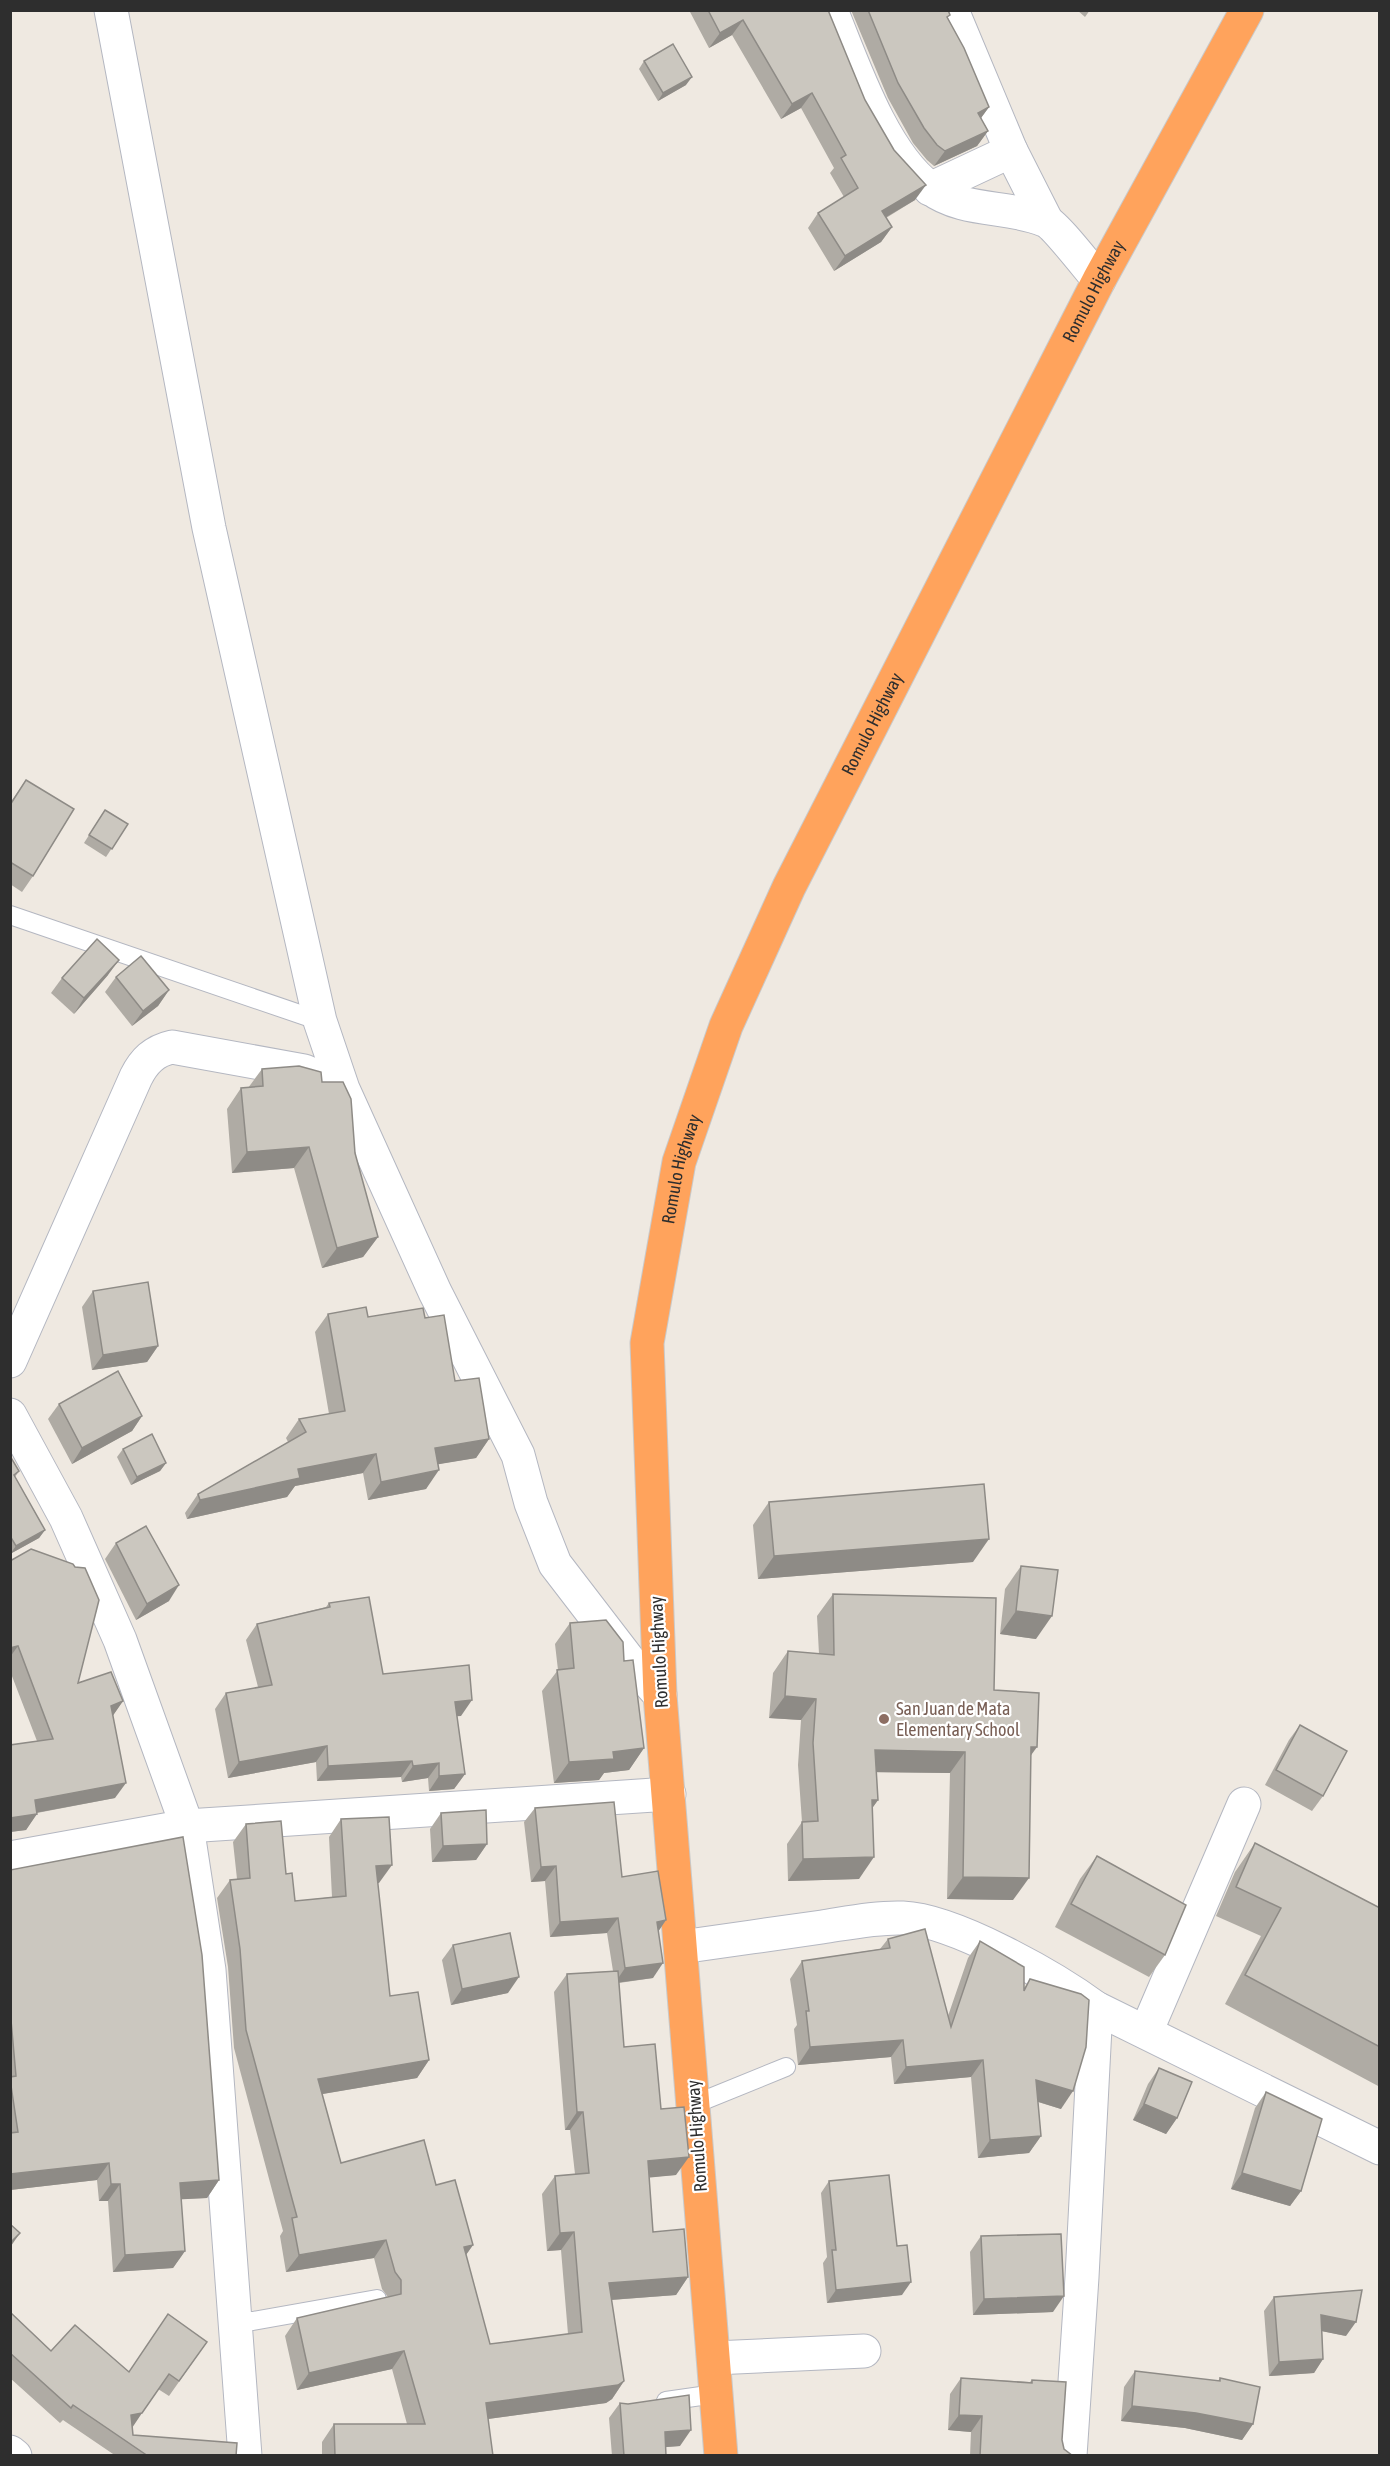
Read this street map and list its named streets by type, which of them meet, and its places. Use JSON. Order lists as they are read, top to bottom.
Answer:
{
  "streets": {
    "highway": ["Romulo Highway"]
  },
  "places": ["San Juan de Mata Elementary School"]
}
